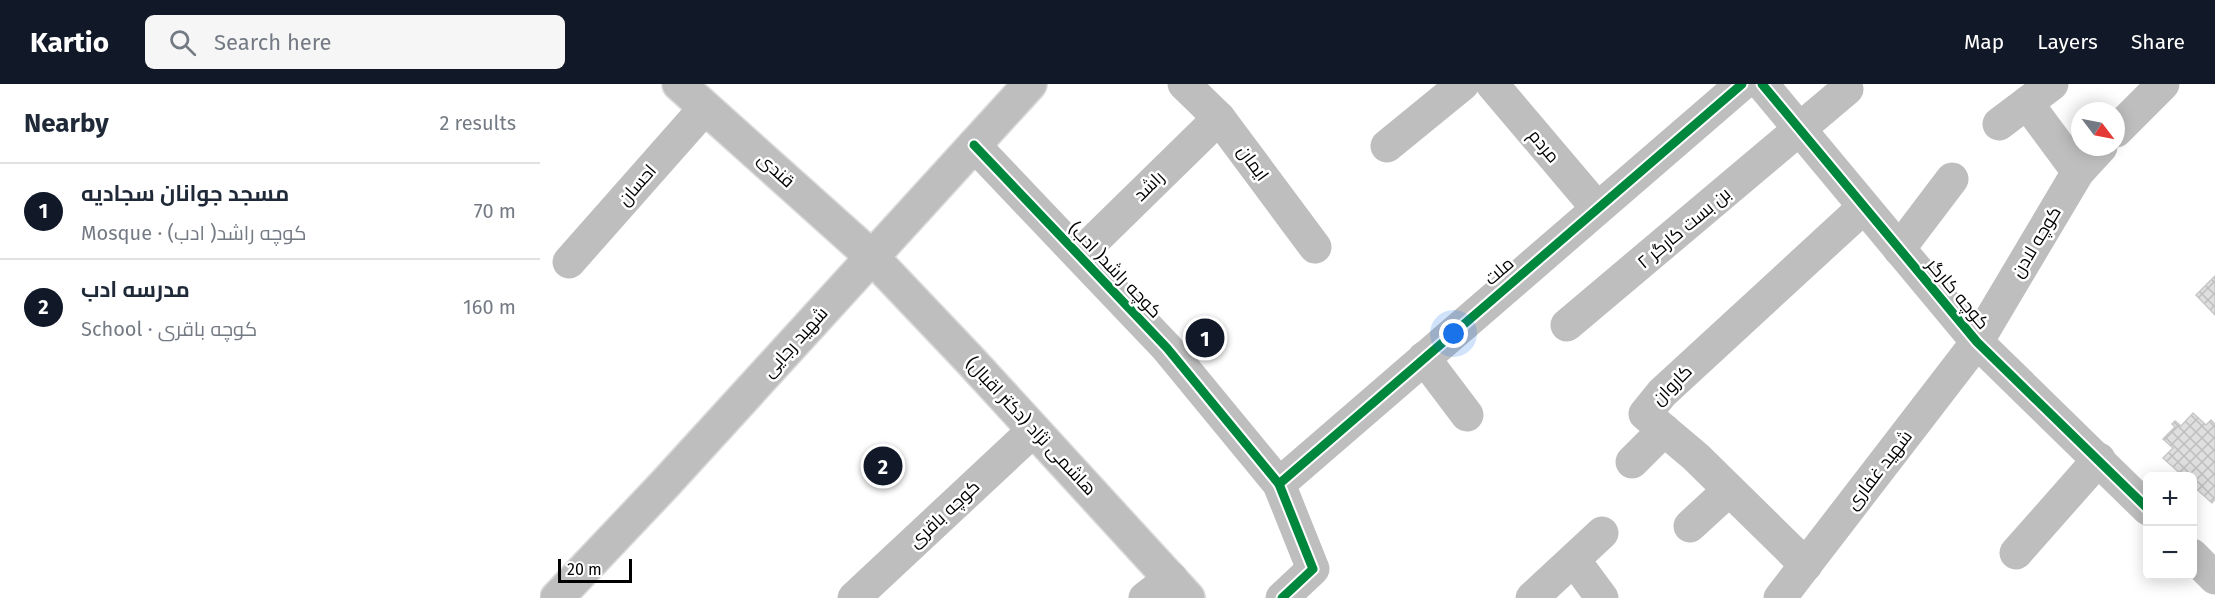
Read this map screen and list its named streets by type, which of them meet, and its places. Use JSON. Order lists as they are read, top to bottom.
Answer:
{
  "streets": {
    "street": [
      "مردم",
      "ایمان",
      "قندی",
      "احسان",
      "راشد",
      "بن بست کارگر ۲",
      "کوچه لادن",
      "کوچه راشد( ادب)",
      "ملت",
      "کوچه کارگر",
      "شهید رجایی",
      "کاروان",
      "هاشمی نژاد (دکتر اقبال)",
      "شهید غفاری",
      "کوچه باقری"
    ]
  },
  "crossings": [
    ["مردم", "ملت"],
    ["ایمان", "راشد"],
    ["قندی", "احسان"],
    ["قندی", "شهید رجایی"],
    ["قندی", "هاشمی نژاد (دکتر اقبال)"],
    ["راشد", "کوچه راشد( ادب)"],
    ["بن بست کارگر ۲", "کوچه کارگر"],
    ["کوچه لادن", "کوچه کارگر"],
    ["کوچه لادن", "شهید غفاری"],
    ["کوچه راشد( ادب)", "ملت"],
    ["کوچه راشد( ادب)", "شهید رجایی"],
    ["کوچه کارگر", "کاروان"],
    ["کوچه کارگر", "شهید غفاری"],
    ["شهید رجایی", "هاشمی نژاد (دکتر اقبال)"],
    ["کاروان", "شهید غفاری"],
    ["هاشمی نژاد (دکتر اقبال)", "کوچه باقری"]
  ],
  "scale_bar": "20 m",
  "north": "bottom right",
  "page": {
    "header": "Kartio",
    "search": "Search here",
    "nav": ["Map", "Layers", "Share"],
    "heading": ["Nearby", "2 results"],
    "list": [
      {
        "mark": "1",
        "name": "مسجد جوانان سجادیه",
        "note": "Mosque · کوچه راشد( ادب)",
        "value": "70 m"
      },
      {
        "mark": "2",
        "name": "مدرسه ادب",
        "note": "School · کوچه باقری",
        "value": "160 m"
      }
    ],
    "pins": ["1", "2"],
    "map_buttons": ["+", "−"],
    "scale": "20 m"
  }
}
